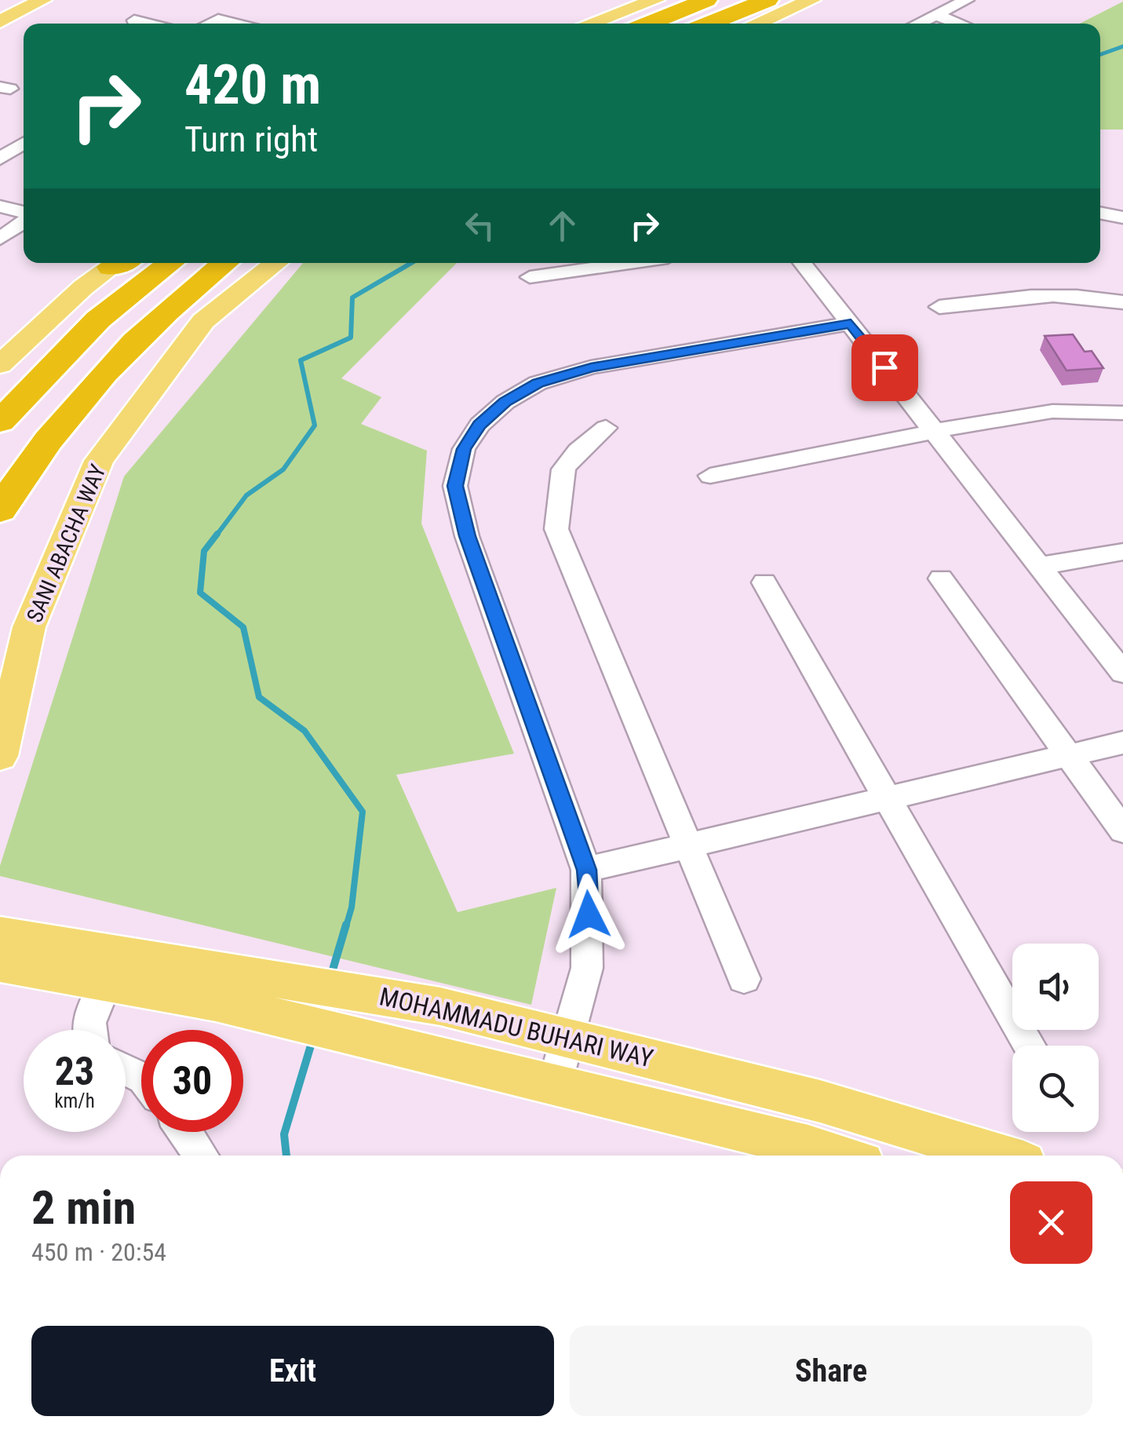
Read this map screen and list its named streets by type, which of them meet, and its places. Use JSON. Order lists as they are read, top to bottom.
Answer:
{
  "streets": {
    "main road": ["SANI ABACHA WAY", "MOHAMMADU BUHARI WAY"]
  },
  "page": {
    "turn": ["420 m", "Turn right"],
    "speed": "23 km/h",
    "limit": "30",
    "heading": ["2 min", "450 m · 20:54"],
    "buttons": ["Exit", "Share"]
  }
}
